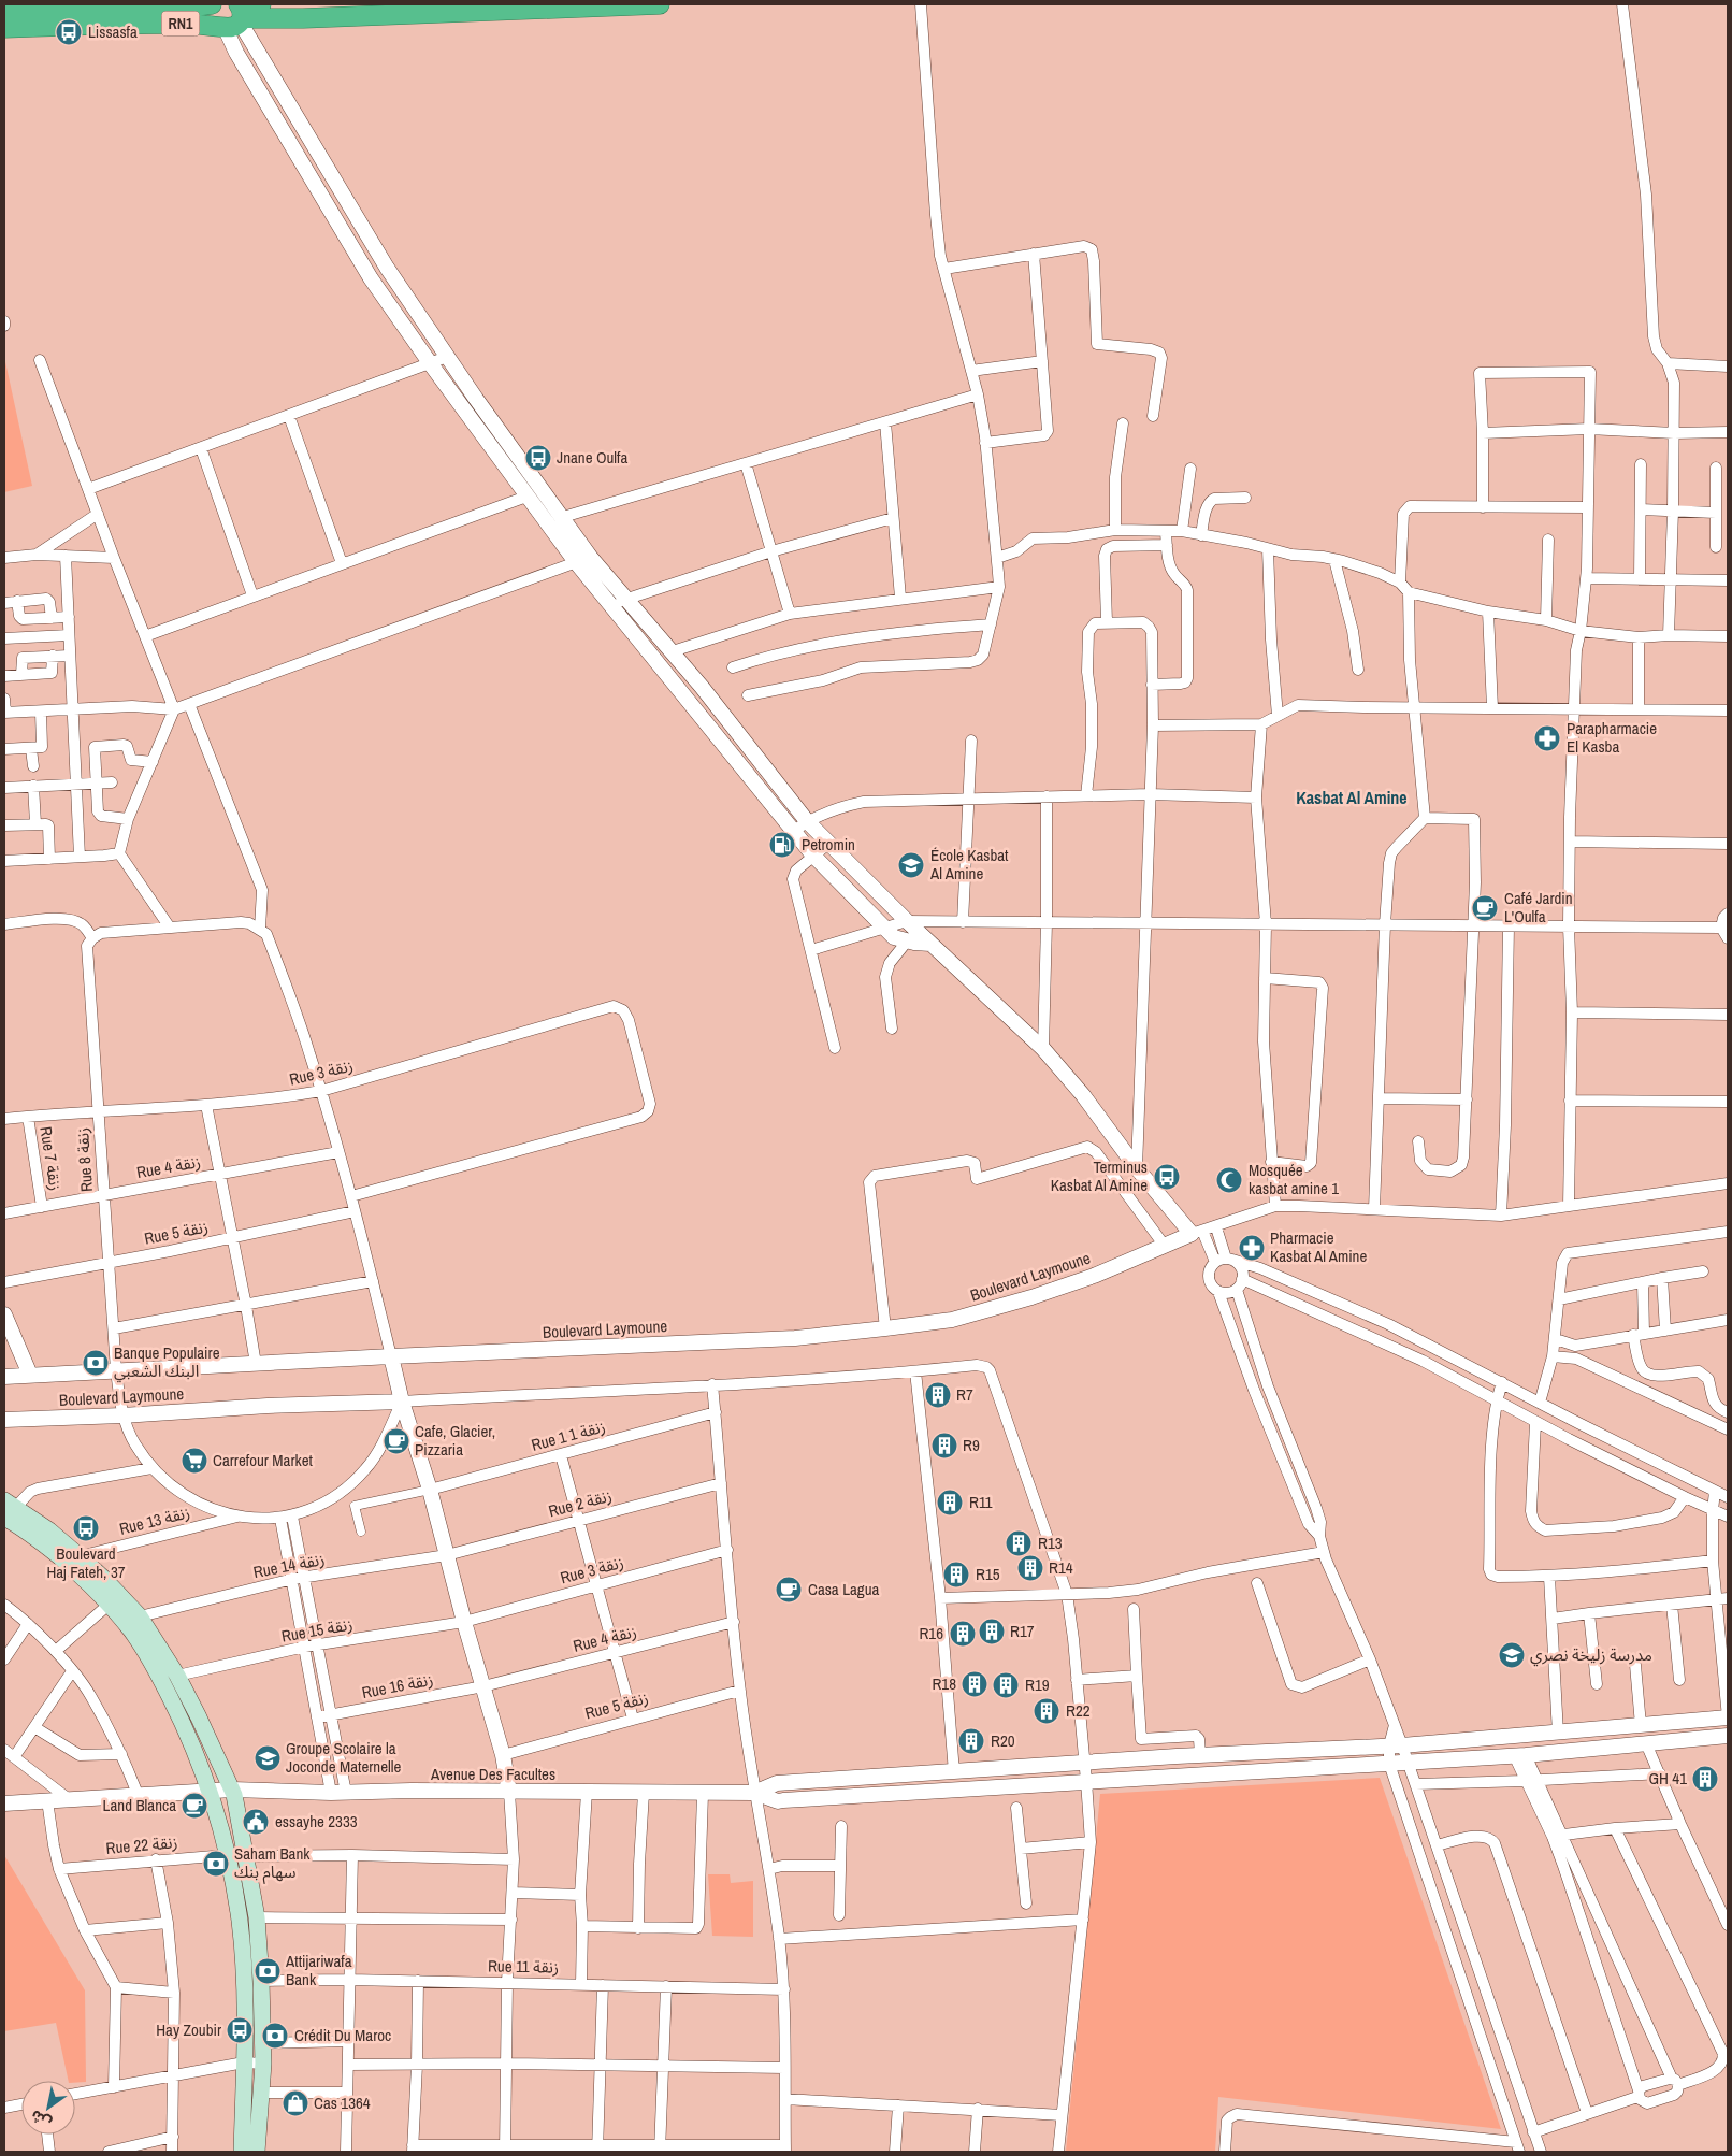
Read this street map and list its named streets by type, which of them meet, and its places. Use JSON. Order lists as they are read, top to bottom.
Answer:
{
  "streets": {
    "highway": ["RN1"],
    "street": [
      "Rue 3 زنقة",
      "Rue 7 زنقة",
      "Rue 8 زنقة",
      "Rue 4 زنقة",
      "Rue 5 زنقة",
      "Boulevard Laymoune",
      "Rue 1 زنقة 1",
      "Rue 2 زنقة",
      "Rue 13 زنقة",
      "Rue 14 زنقة",
      "Rue 15 زنقة",
      "Rue 16 زنقة",
      "Avenue Des Facultes",
      "Rue 22 زنقة",
      "Rue 11 زنقة"
    ]
  },
  "crossings": [
    ["Rue 3 زنقة", "Rue 7 زنقة"],
    ["Rue 3 زنقة", "Rue 8 زنقة"],
    ["Rue 3 زنقة", "Rue 15 زنقة"],
    ["Rue 7 زنقة", "Rue 4 زنقة"],
    ["Rue 8 زنقة", "Rue 4 زنقة"],
    ["Rue 8 زنقة", "Rue 5 زنقة"],
    ["Rue 8 زنقة", "Boulevard Laymoune"],
    ["Rue 8 زنقة", "Rue 13 زنقة"],
    ["Rue 4 زنقة", "Rue 16 زنقة"],
    ["Rue 2 زنقة", "Rue 14 زنقة"]
  ],
  "districts": ["Kasbat Al Amine"],
  "places": {
    "bus stop": [
      "Lissasfa",
      "Jnane Oulfa",
      "Terminus Kasbat Al Amine",
      "Boulevard Haj Fateh, 37",
      "Hay Zoubir"
    ],
    "pharmacy": ["Parapharmacie El Kasba", "Pharmacie Kasbat Al Amine"],
    "fuel station": ["Petromin"],
    "school or university": ["École Kasbat Al Amine", "مدرسة زليخة نصري", "Groupe Scolaire la Joconde Maternelle"],
    "cafe": [
      "Café Jardin L'Oulfa",
      "Cafe, Glacier, Pizzaria",
      "Casa Lagua",
      "Land Blanca"
    ],
    "mosque": ["Mosquée kasbat amine 1"],
    "bank": [
      "Banque Populaire البنك الشعبي",
      "Saham Bank سهام بنك",
      "Attijariwafa Bank",
      "Crédit Du Maroc"
    ],
    "building": [
      "R7",
      "R9",
      "R11",
      "R13",
      "R14",
      "R15",
      "R17",
      "R16",
      "R18",
      "R19",
      "R22",
      "R20",
      "GH 41"
    ],
    "supermarket": ["Carrefour Market"],
    "public building": ["essayhe 2333"],
    "shop": ["Cas 1364"]
  },
  "north": "bottom left"
}
